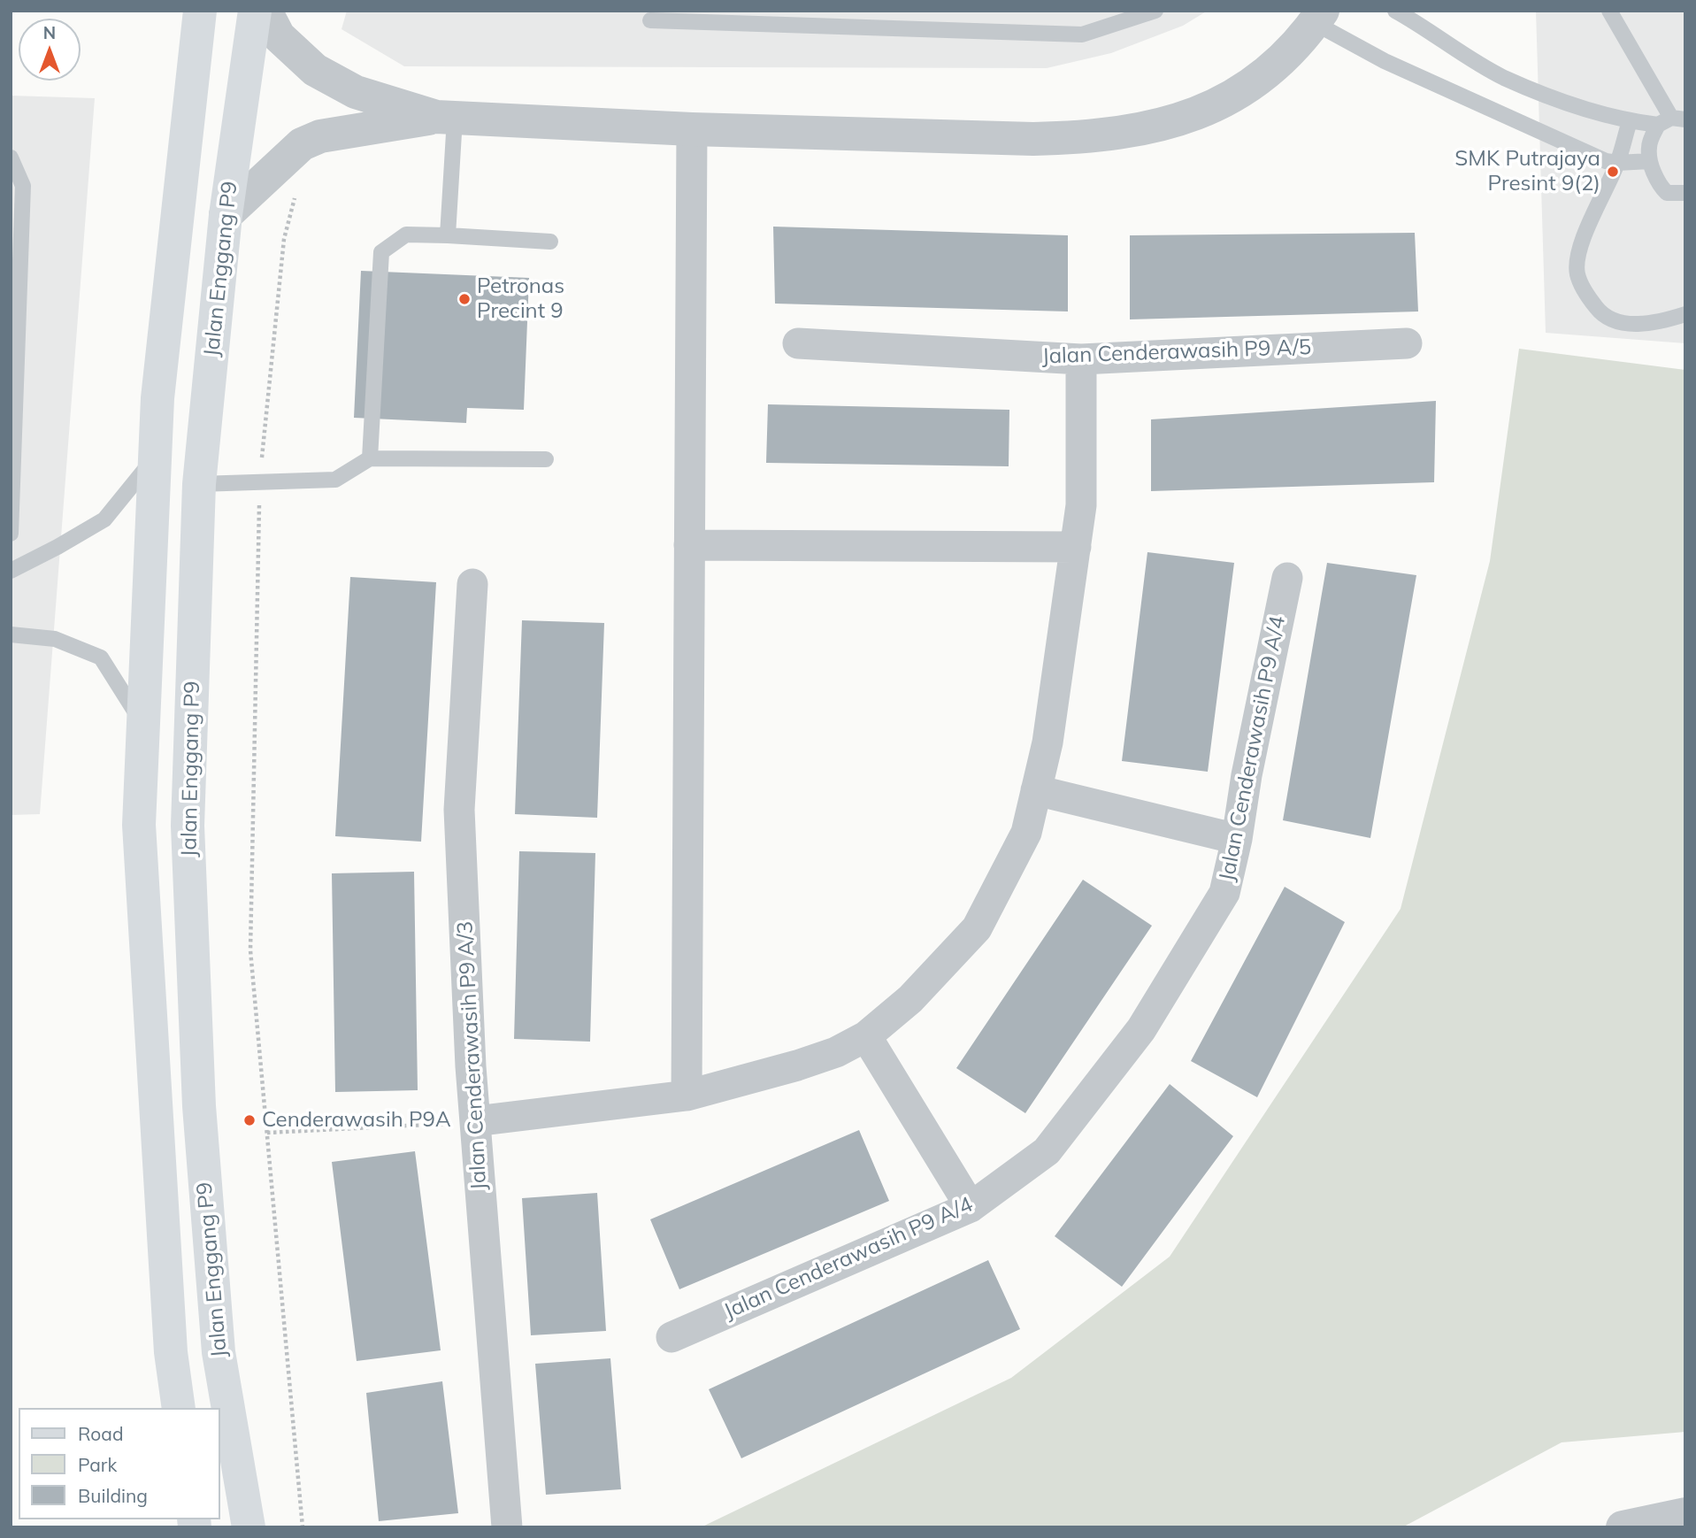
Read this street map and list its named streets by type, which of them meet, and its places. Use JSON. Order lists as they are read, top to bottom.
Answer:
{
  "streets": {
    "main road": ["Jalan Enggang P9"],
    "street": ["Jalan Cenderawasih P9 A/5", "Jalan Cenderawasih P9 A/4", "Jalan Cenderawasih P9 A/3"]
  },
  "places": ["SMK Putrajaya Presint 9(2)", "Petronas Precint 9", "Cenderawasih P9A"],
  "legend": ["Road", "Park", "Building"],
  "north": "top"
}
